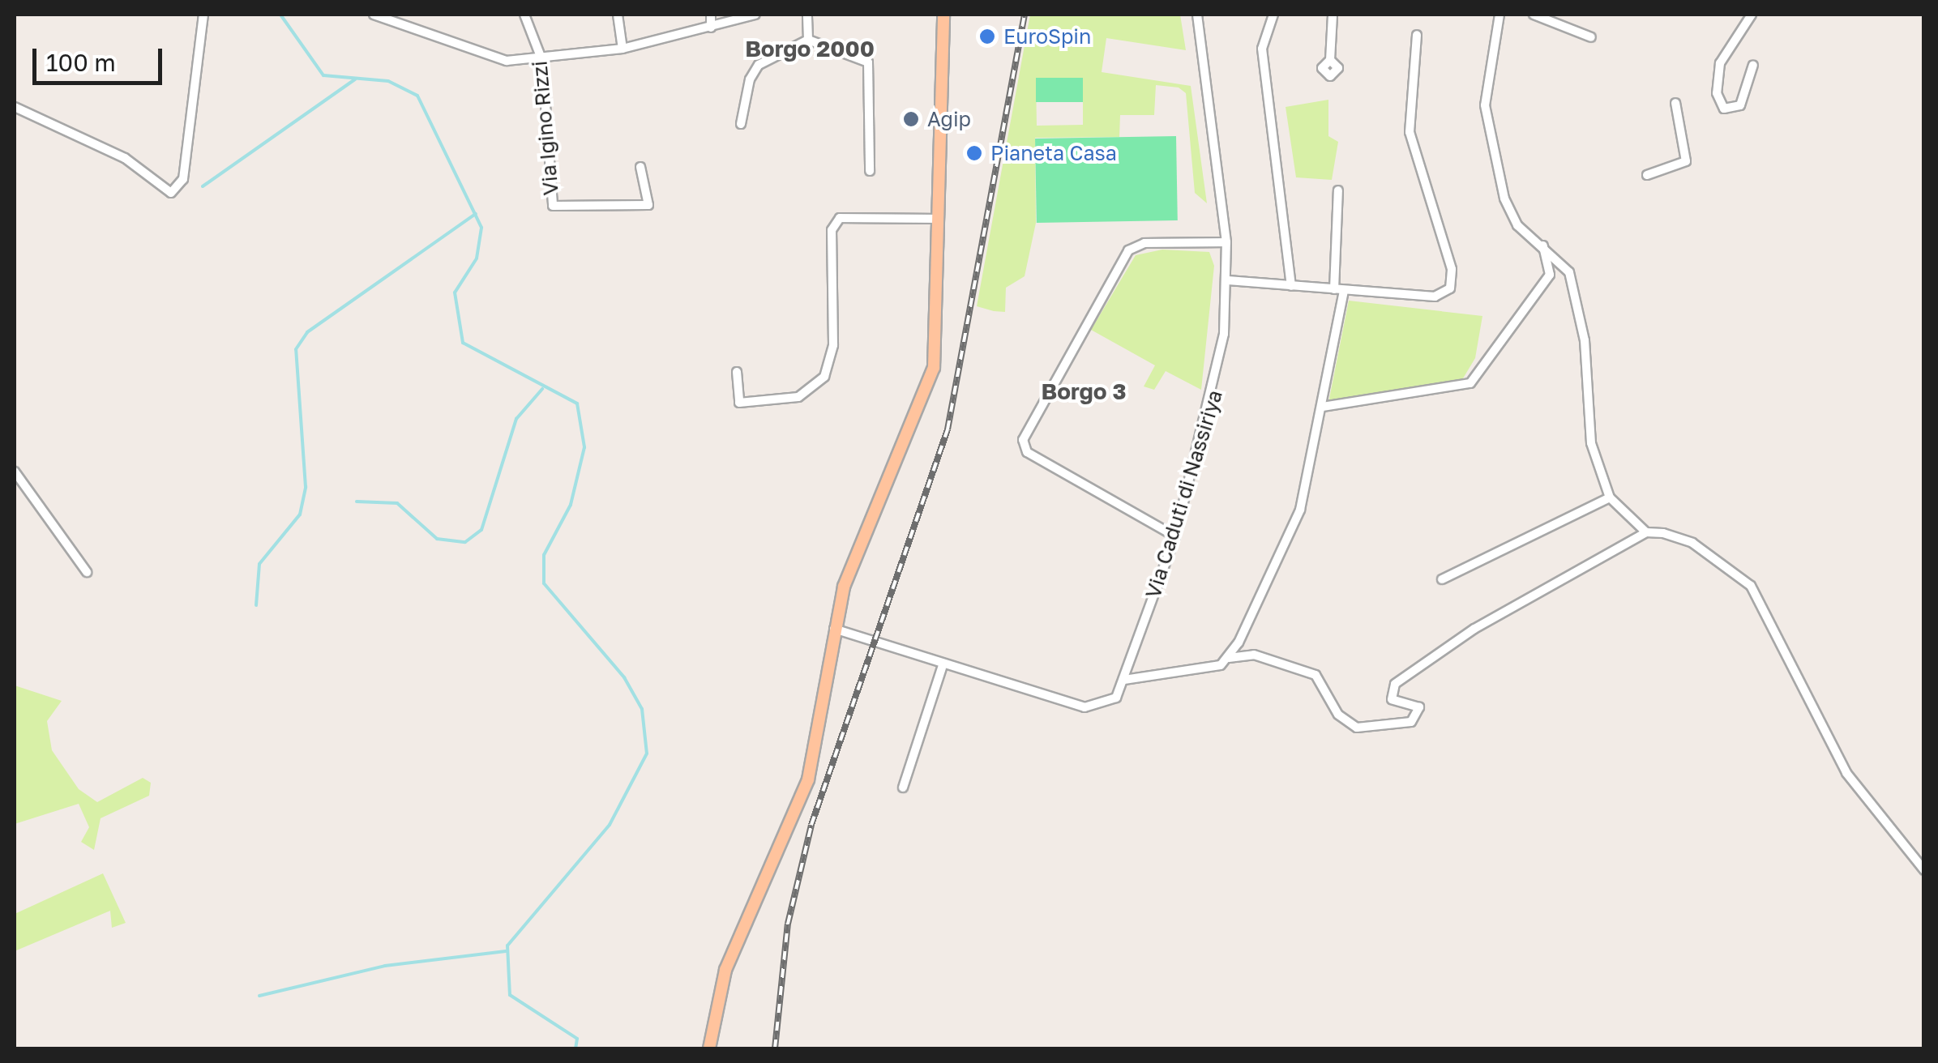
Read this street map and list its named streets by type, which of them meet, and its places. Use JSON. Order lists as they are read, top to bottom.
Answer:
{
  "streets": {
    "street": ["Via Igino Rizzi", "Via Caduti di Nassiriya"]
  },
  "districts": ["Borgo 2000", "Borgo 3"],
  "places": ["EuroSpin", "Agip", "Pianeta Casa"],
  "scale_bar": "100 m"
}
